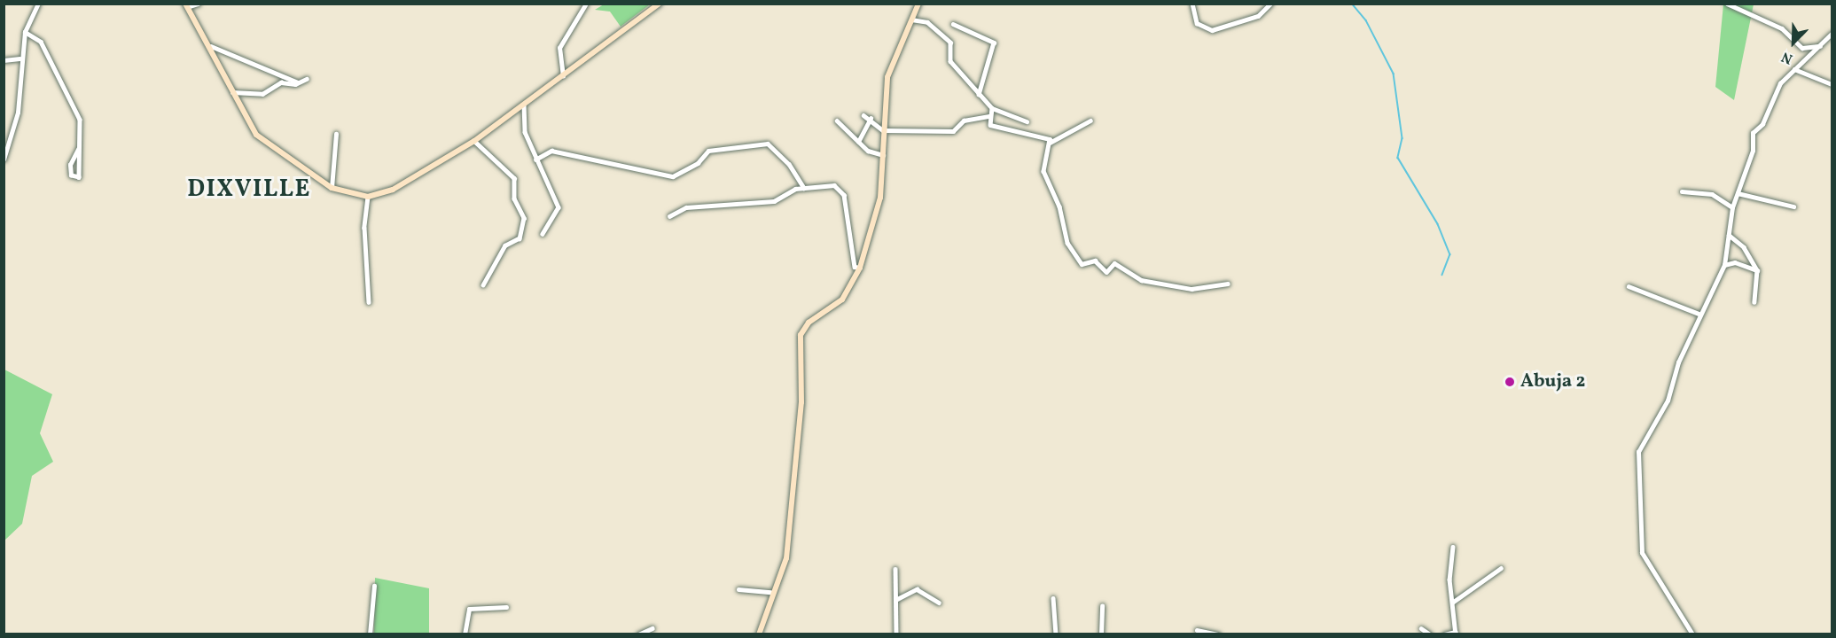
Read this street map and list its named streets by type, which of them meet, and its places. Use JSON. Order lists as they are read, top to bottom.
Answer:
{
  "districts": ["DIXVILLE"],
  "places": ["Abuja 2"],
  "north": "bottom left"
}
